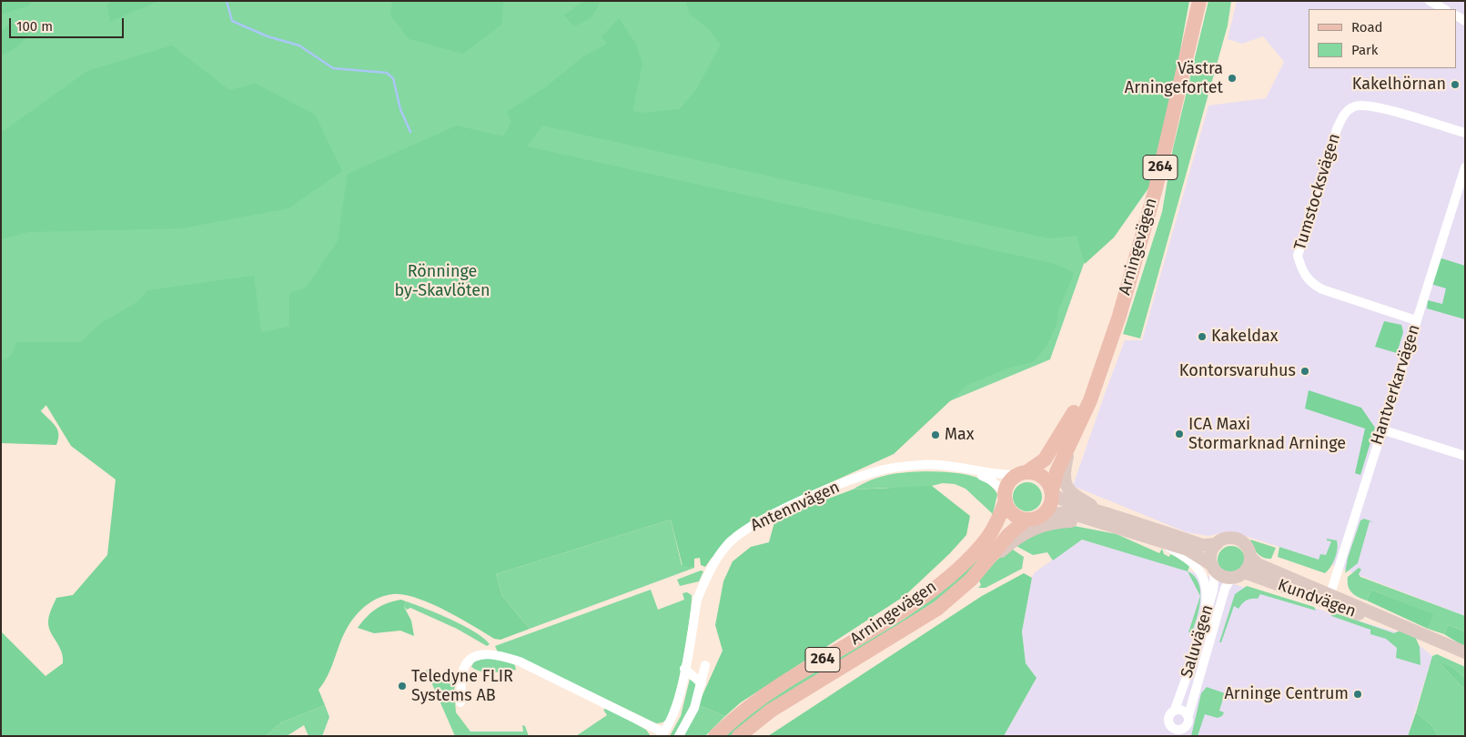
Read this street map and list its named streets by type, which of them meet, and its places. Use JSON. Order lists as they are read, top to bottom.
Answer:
{
  "streets": {
    "main road": ["264", "Arningevägen"],
    "street": [
      "Tumstocksvägen",
      "Hantverkarvägen",
      "Antennvägen",
      "Kundvägen",
      "Saluvägen"
    ]
  },
  "crossings": [
    ["264", "Arningevägen"],
    ["264", "Antennvägen"],
    ["Tumstocksvägen", "Hantverkarvägen"],
    ["Arningevägen", "Antennvägen"],
    ["Hantverkarvägen", "Kundvägen"],
    ["Kundvägen", "Saluvägen"]
  ],
  "parks": ["Rönninge by-Skavlöten"],
  "places": [
    "Västra Arningefortet",
    "Kakelhörnan",
    "Kakeldax",
    "Kontorsvaruhus",
    "ICA Maxi Stormarknad Arninge",
    "Max",
    "Teledyne FLIR Systems AB",
    "Arninge Centrum"
  ],
  "legend": ["Road", "Park"],
  "scale_bar": "100 m"
}
